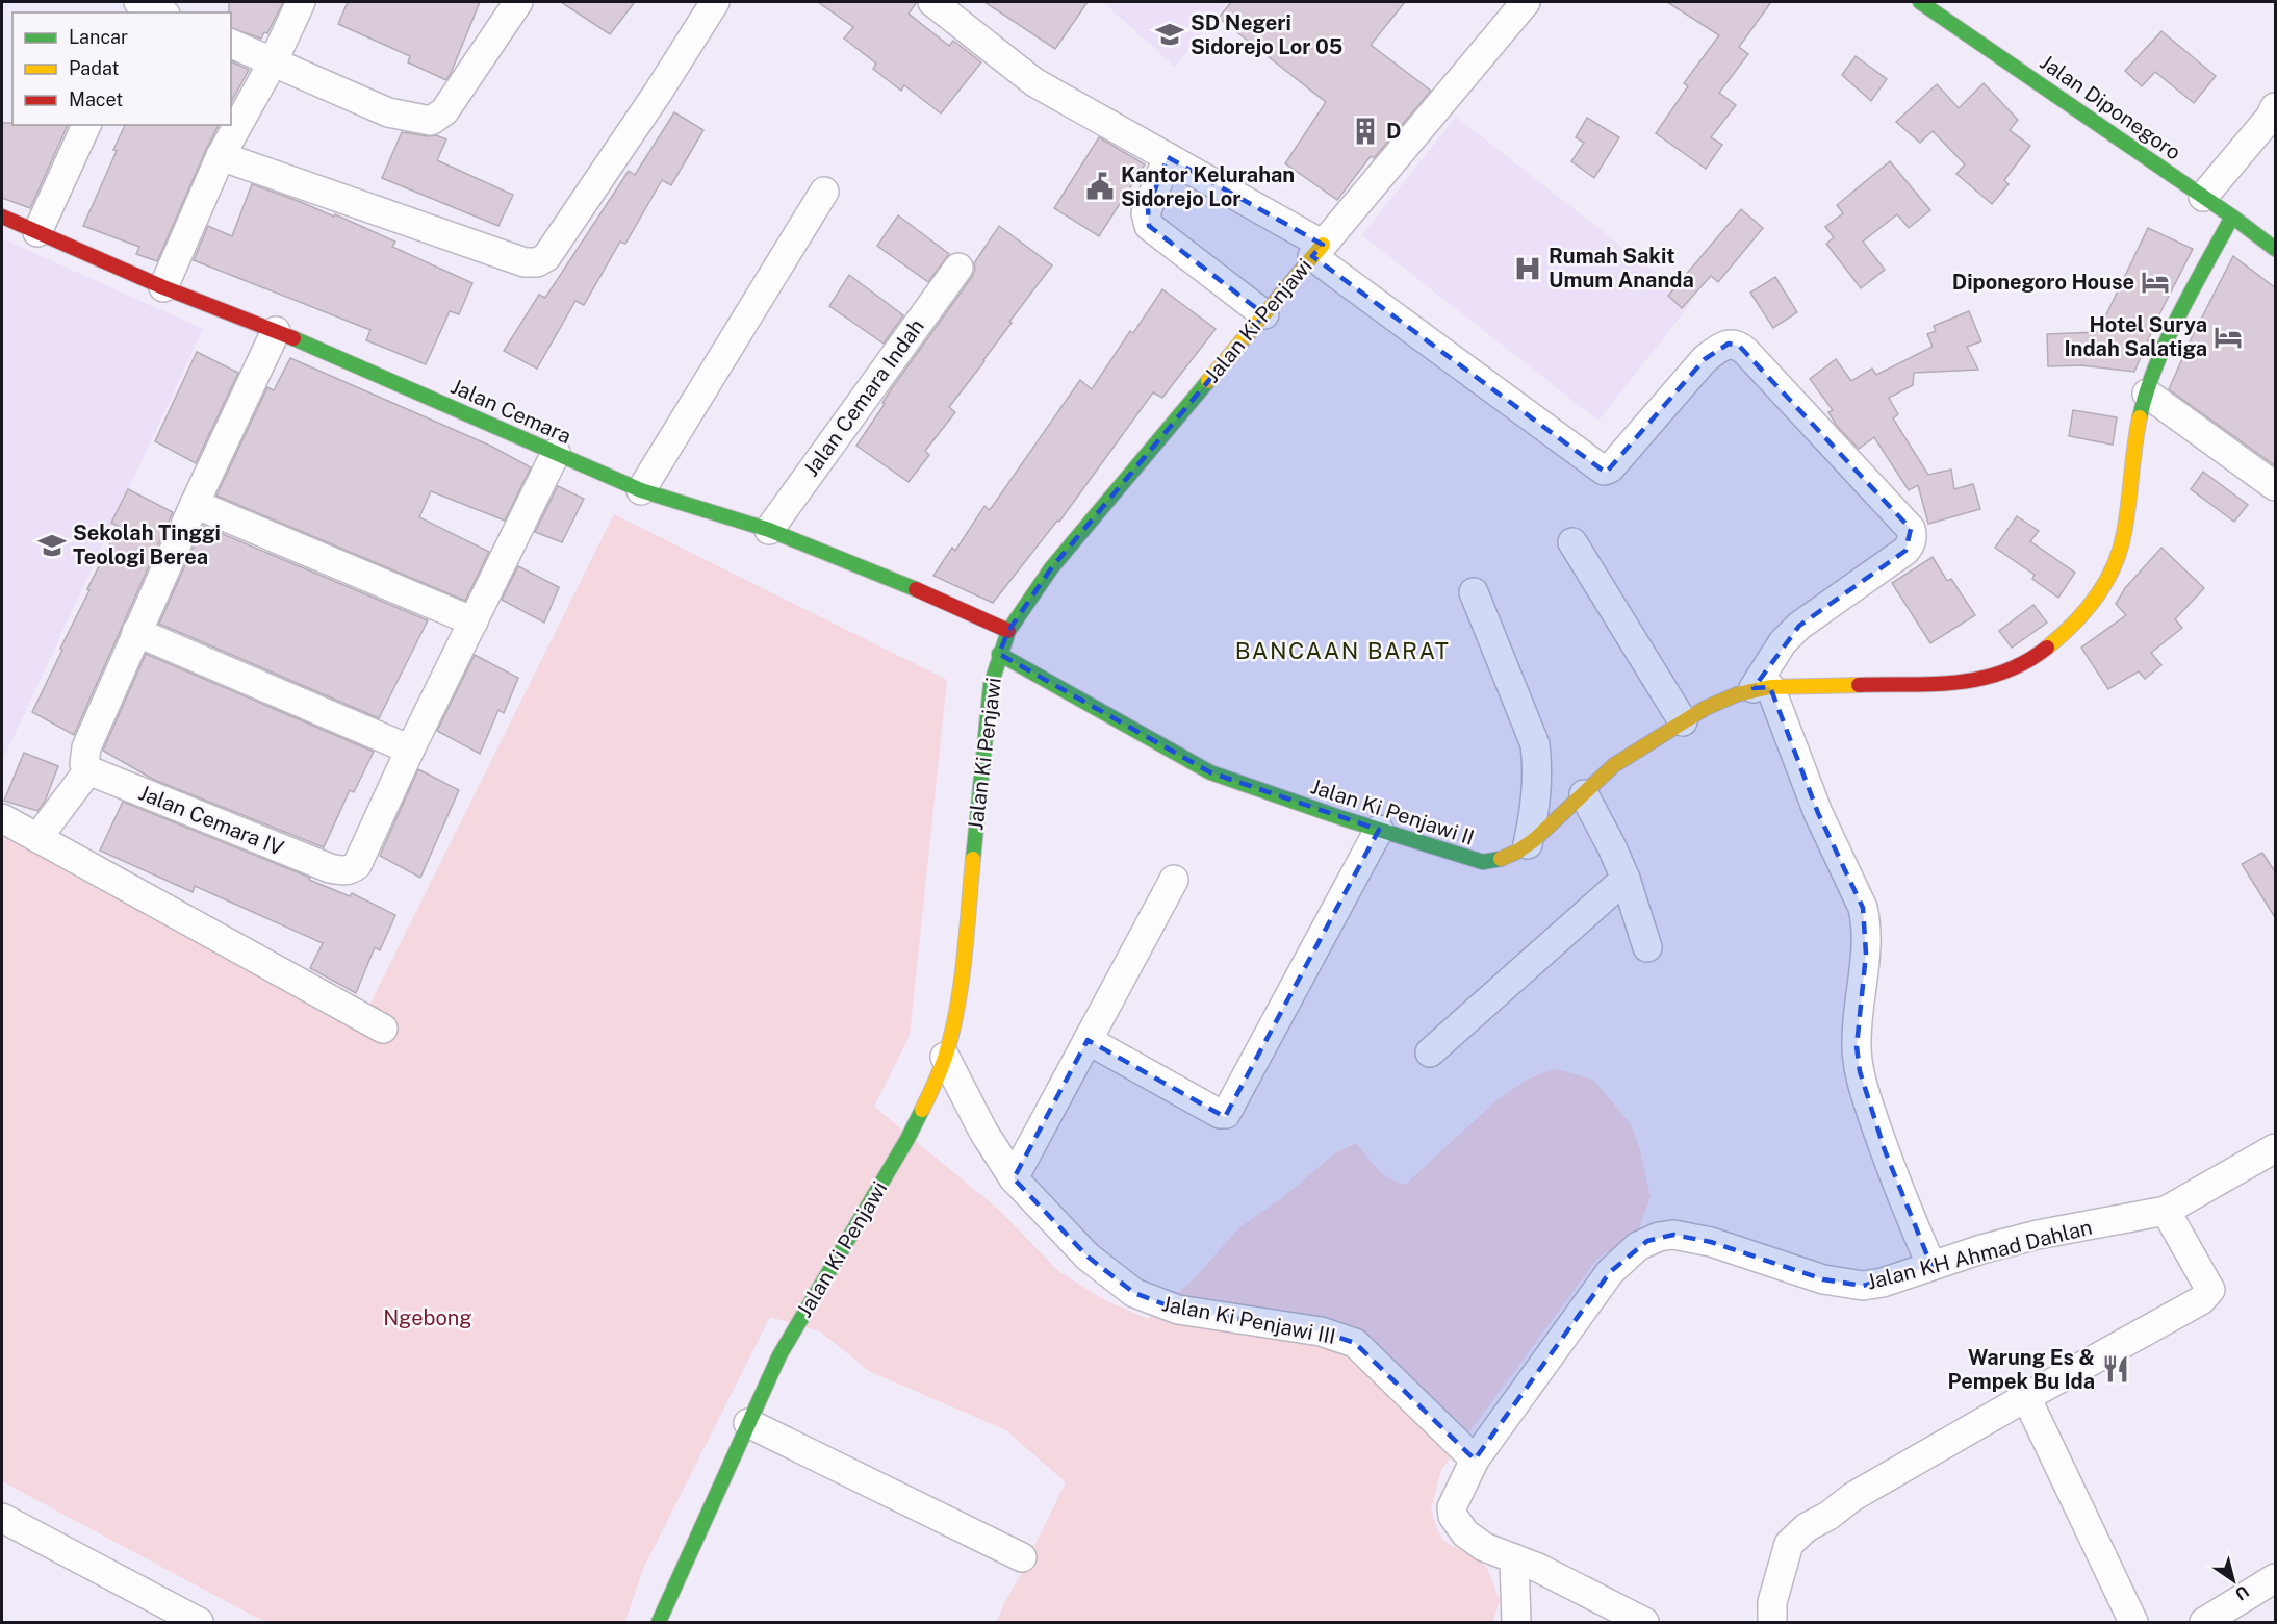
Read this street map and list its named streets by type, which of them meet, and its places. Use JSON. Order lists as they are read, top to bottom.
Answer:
{
  "streets": {
    "street": [
      "Jalan Diponegoro",
      "Jalan Ki Penjawi",
      "Jalan Cemara Indah",
      "Jalan Cemara",
      "Jalan Ki Penjawi II",
      "Jalan Cemara IV",
      "Jalan KH Ahmad Dahlan",
      "Jalan Ki Penjawi III"
    ]
  },
  "crossings": [
    ["Jalan Ki Penjawi", "Jalan Cemara"],
    ["Jalan Ki Penjawi", "Jalan Ki Penjawi II"],
    ["Jalan Ki Penjawi", "Jalan Ki Penjawi III"],
    ["Jalan Cemara Indah", "Jalan Cemara"],
    ["Jalan Cemara", "Jalan Cemara IV"],
    ["Jalan KH Ahmad Dahlan", "Jalan Ki Penjawi III"]
  ],
  "districts": ["BANCAAN BARAT"],
  "parks": ["Ngebong"],
  "places": {
    "school or university": ["SD Negeri Sidorejo Lor 05", "Sekolah Tinggi Teologi Berea"],
    "building": ["D"],
    "public building": ["Kantor Kelurahan Sidorejo Lor"],
    "hospital": ["Rumah Sakit Umum Ananda"],
    "hotel": ["Diponegoro House", "Hotel Surya Indah Salatiga"],
    "restaurant": ["Warung Es & Pempek Bu Ida"]
  },
  "legend": ["Lancar", "Padat", "Macet"],
  "north": "bottom right"
}
